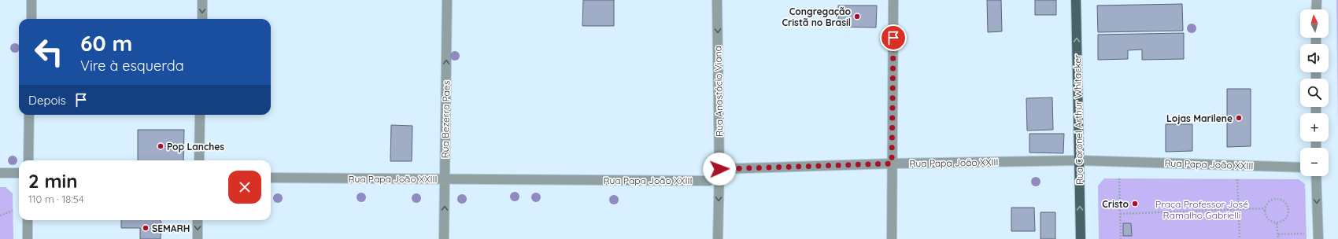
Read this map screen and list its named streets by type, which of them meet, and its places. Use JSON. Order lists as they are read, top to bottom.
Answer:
{
  "streets": {
    "main road": ["Rua Coronel Arthur Whitacker"],
    "street": ["Rua Anastácio Viana", "Rua Bezerra Paes", "Rua Papa João XXIII"]
  },
  "crossings": [
    ["Rua Anastácio Viana", "Rua Papa João XXIII"],
    ["Rua Bezerra Paes", "Rua Papa João XXIII"],
    ["Rua Coronel Arthur Whitacker", "Rua Papa João XXIII"]
  ],
  "one_way": ["Rua Anastácio Viana", "Rua Bezerra Paes", "Rua Coronel Arthur Whitacker"],
  "parks": ["Praça Professor José Ramalho Gabrielli"],
  "places": [
    "Congregação Cristã no Brasil",
    "Lojas Marilene",
    "Pop Lanches",
    "Cristo",
    "SEMARH"
  ],
  "north": "top",
  "page": {
    "map_buttons": ["+", "−"],
    "turn": ["60 m", "Vire à esquerda"],
    "then": "Depois",
    "heading": ["2 min", "110 m · 18:54"]
  }
}
